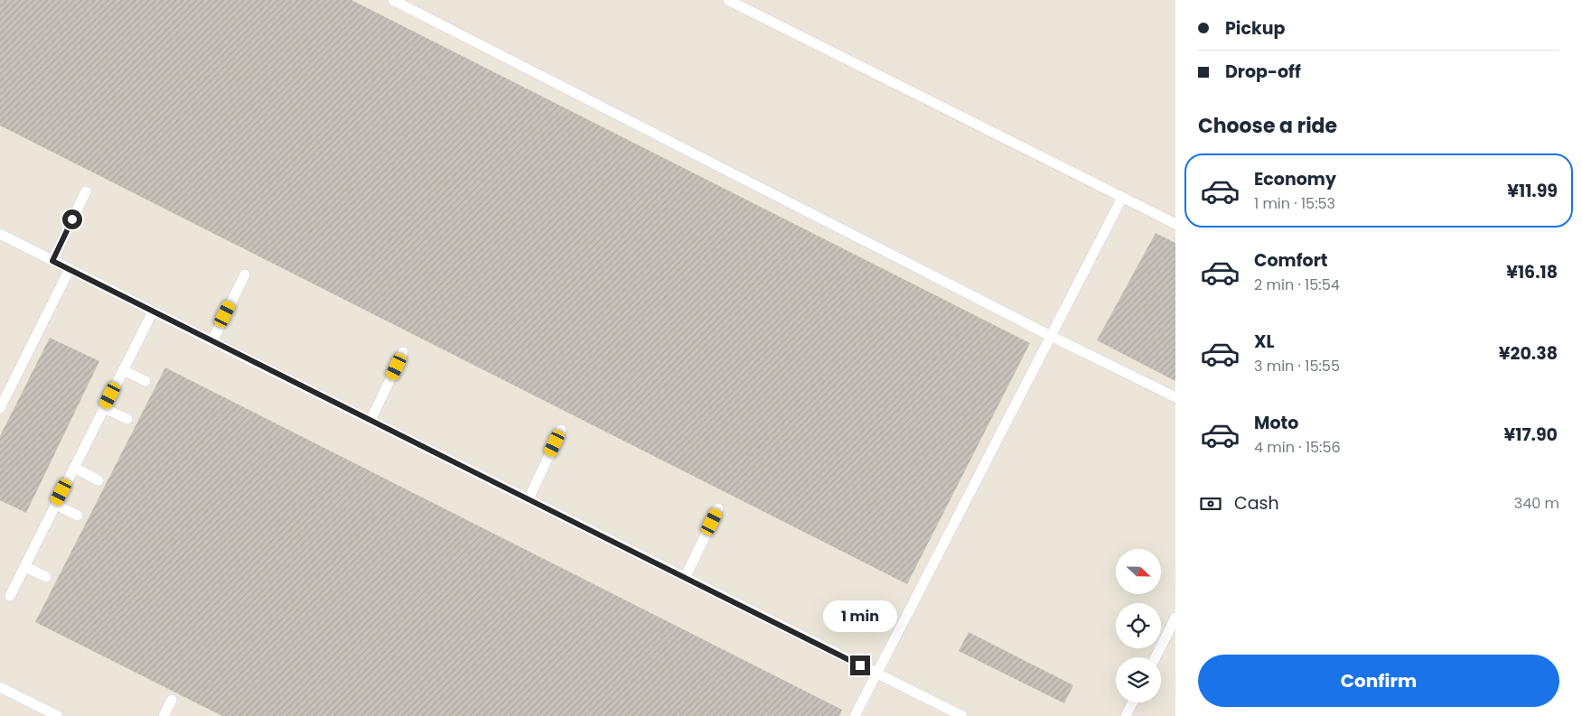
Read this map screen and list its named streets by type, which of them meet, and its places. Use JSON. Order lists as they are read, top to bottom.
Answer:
{
  "north": "right",
  "page": {
    "banner": ["Pickup", "Drop-off"],
    "heading": "Choose a ride",
    "list": [
      {
        "name": "Economy",
        "note": "1 min · 15:53",
        "value": "¥11.99"
      },
      {
        "name": "Comfort",
        "note": "2 min · 15:54",
        "value": "¥16.18"
      },
      {
        "name": "XL",
        "note": "3 min · 15:55",
        "value": "¥20.38"
      },
      {
        "name": "Moto",
        "note": "4 min · 15:56",
        "value": "¥17.90"
      }
    ],
    "pay": ["Cash", "340 m"],
    "bubble": "1 min",
    "buttons": "Confirm"
  }
}
